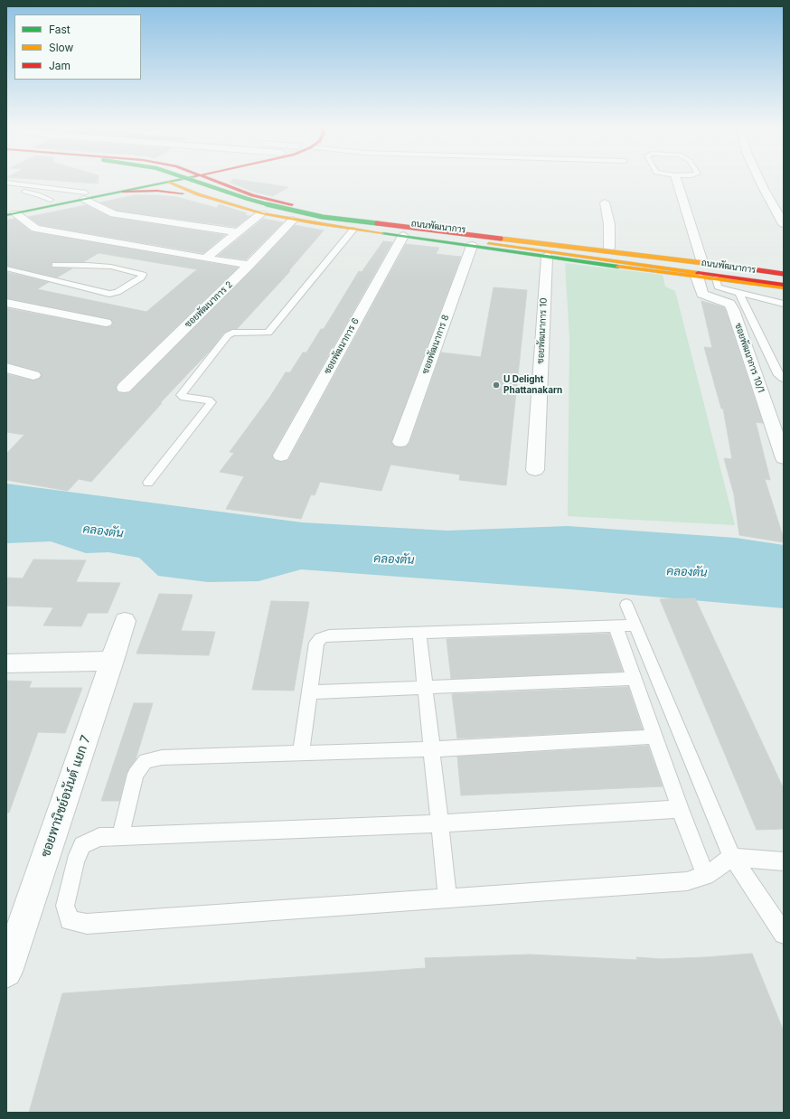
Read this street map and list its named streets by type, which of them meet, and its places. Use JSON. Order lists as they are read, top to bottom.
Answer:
{
  "streets": {
    "main road": ["ถนนพัฒนาการ"],
    "street": [
      "ซอยพัฒนาการ 2",
      "ซอยพัฒนาการ 10",
      "ซอยพัฒนาการ 8",
      "ซอยพัฒนาการ 6",
      "ซอยพัฒนาการ 10/1",
      "ซอยพานิชย์อนันต์ แยก 7"
    ]
  },
  "crossings": [
    ["ถนนพัฒนาการ", "ซอยพัฒนาการ 2"],
    ["ถนนพัฒนาการ", "ซอยพัฒนาการ 10"],
    ["ถนนพัฒนาการ", "ซอยพัฒนาการ 8"],
    ["ถนนพัฒนาการ", "ซอยพัฒนาการ 6"],
    ["ถนนพัฒนาการ", "ซอยพัฒนาการ 10/1"]
  ],
  "water": ["คลองตัน"],
  "places": ["U Delight Phattanakarn"],
  "legend": ["Fast", "Slow", "Jam"]
}
